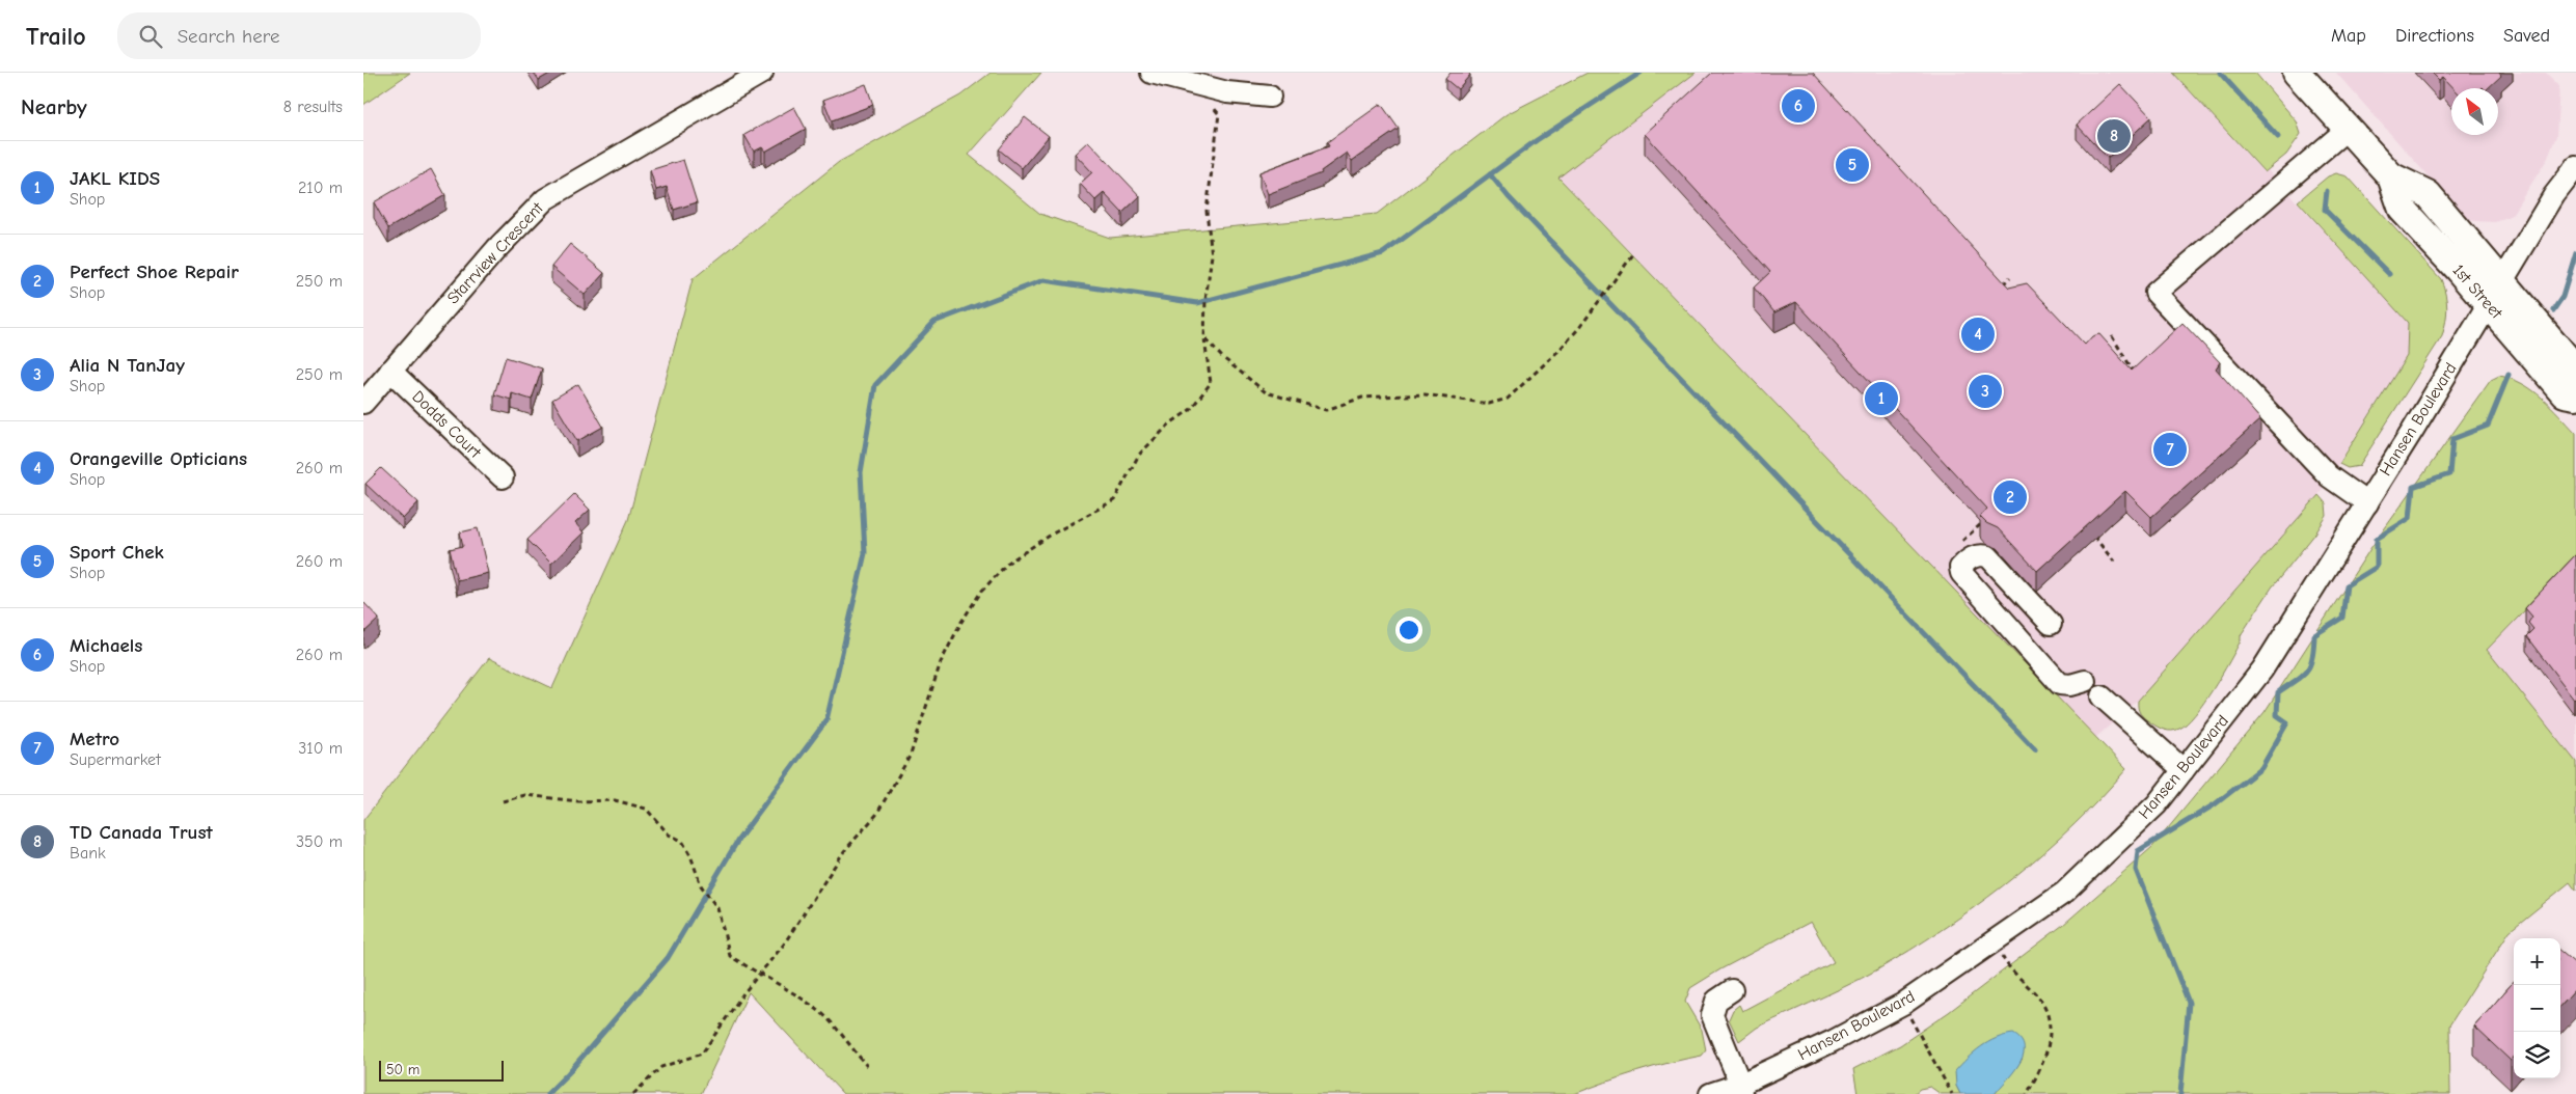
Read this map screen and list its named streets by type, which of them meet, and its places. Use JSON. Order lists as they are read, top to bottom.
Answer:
{
  "streets": {
    "main road": ["1st Street"],
    "street": ["Starrview Crescent", "Hansen Boulevard", "Dodds Court"]
  },
  "crossings": [
    ["Starrview Crescent", "Dodds Court"],
    ["1st Street", "Hansen Boulevard"]
  ],
  "scale_bar": "50 m",
  "north": "top left",
  "page": {
    "header": "Trailo",
    "search": "Search here",
    "nav": ["Map", "Directions", "Saved"],
    "heading": ["Nearby", "8 results"],
    "pins": [
      "6",
      "8",
      "5",
      "4",
      "3",
      "1",
      "7",
      "2"
    ],
    "list": [
      {
        "mark": "1",
        "name": "JAKL KIDS",
        "note": "Shop",
        "value": "210 m"
      },
      {
        "mark": "2",
        "name": "Perfect Shoe Repair",
        "note": "Shop",
        "value": "250 m"
      },
      {
        "mark": "3",
        "name": "Alia N TanJay",
        "note": "Shop",
        "value": "250 m"
      },
      {
        "mark": "4",
        "name": "Orangeville Opticians",
        "note": "Shop",
        "value": "260 m"
      },
      {
        "mark": "5",
        "name": "Sport Chek",
        "note": "Shop",
        "value": "260 m"
      },
      {
        "mark": "6",
        "name": "Michaels",
        "note": "Shop",
        "value": "260 m"
      },
      {
        "mark": "7",
        "name": "Metro",
        "note": "Supermarket",
        "value": "310 m"
      },
      {
        "mark": "8",
        "name": "TD Canada Trust",
        "note": "Bank",
        "value": "350 m"
      }
    ],
    "map_buttons": ["+", "−"],
    "scale": "50 m"
  }
}
